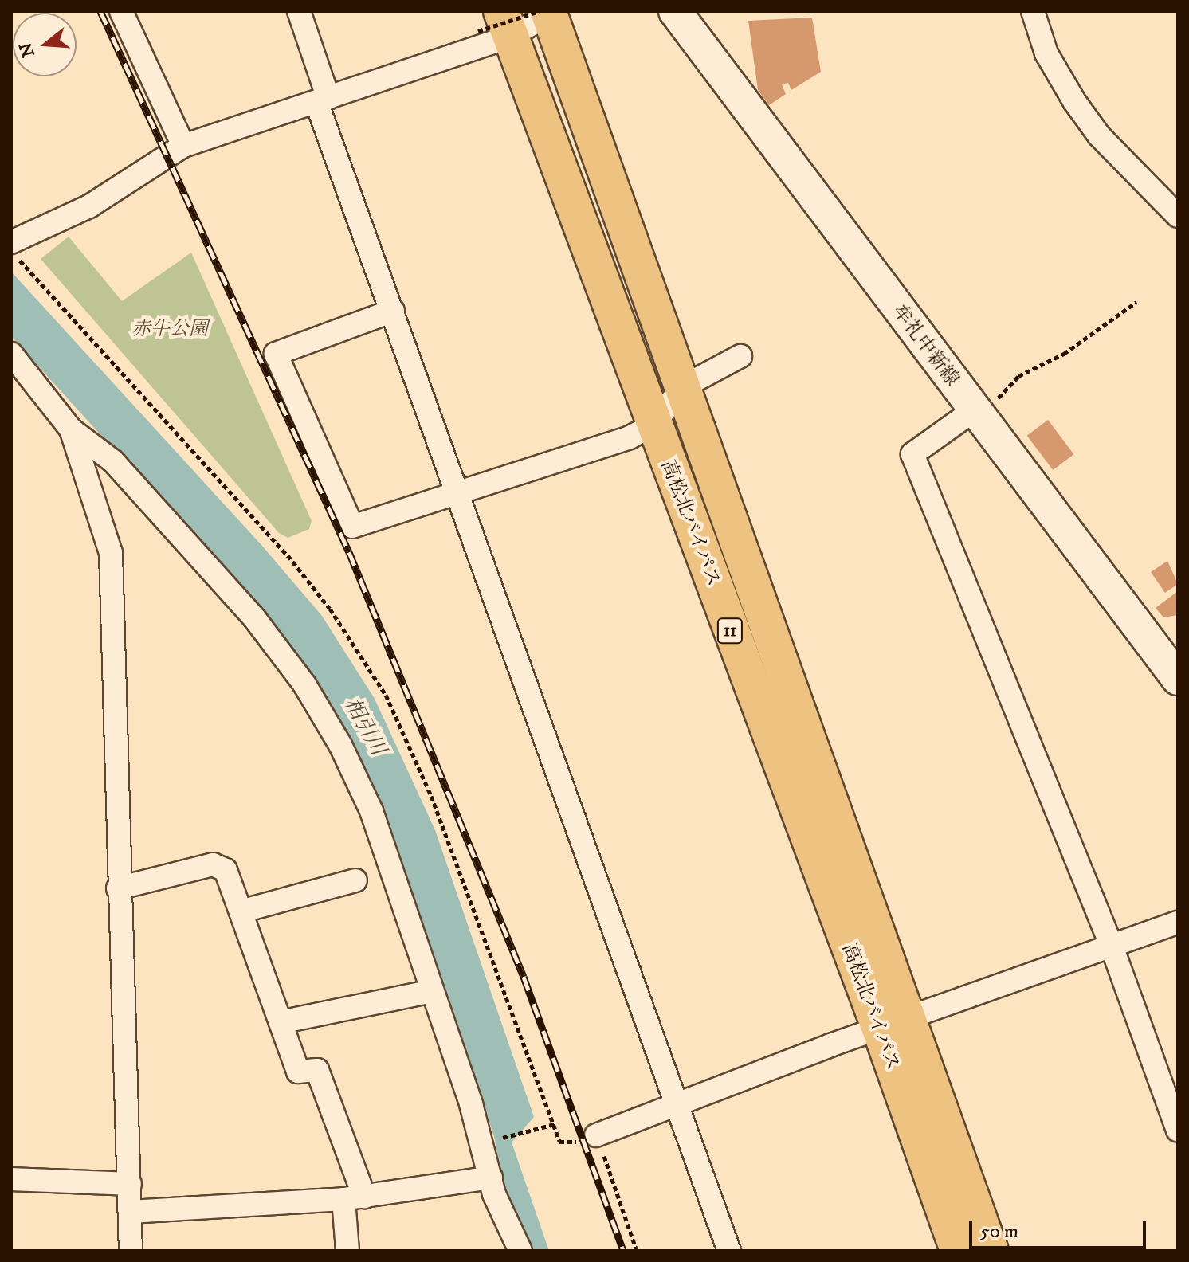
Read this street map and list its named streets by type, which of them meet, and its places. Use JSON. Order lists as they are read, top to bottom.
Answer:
{
  "streets": {
    "highway": ["高松北バイパス", "11"],
    "main road": ["牟礼中新線"]
  },
  "water": ["相引川"],
  "parks": ["赤牛公園"],
  "scale_bar": "50 m",
  "north": "left"
}
